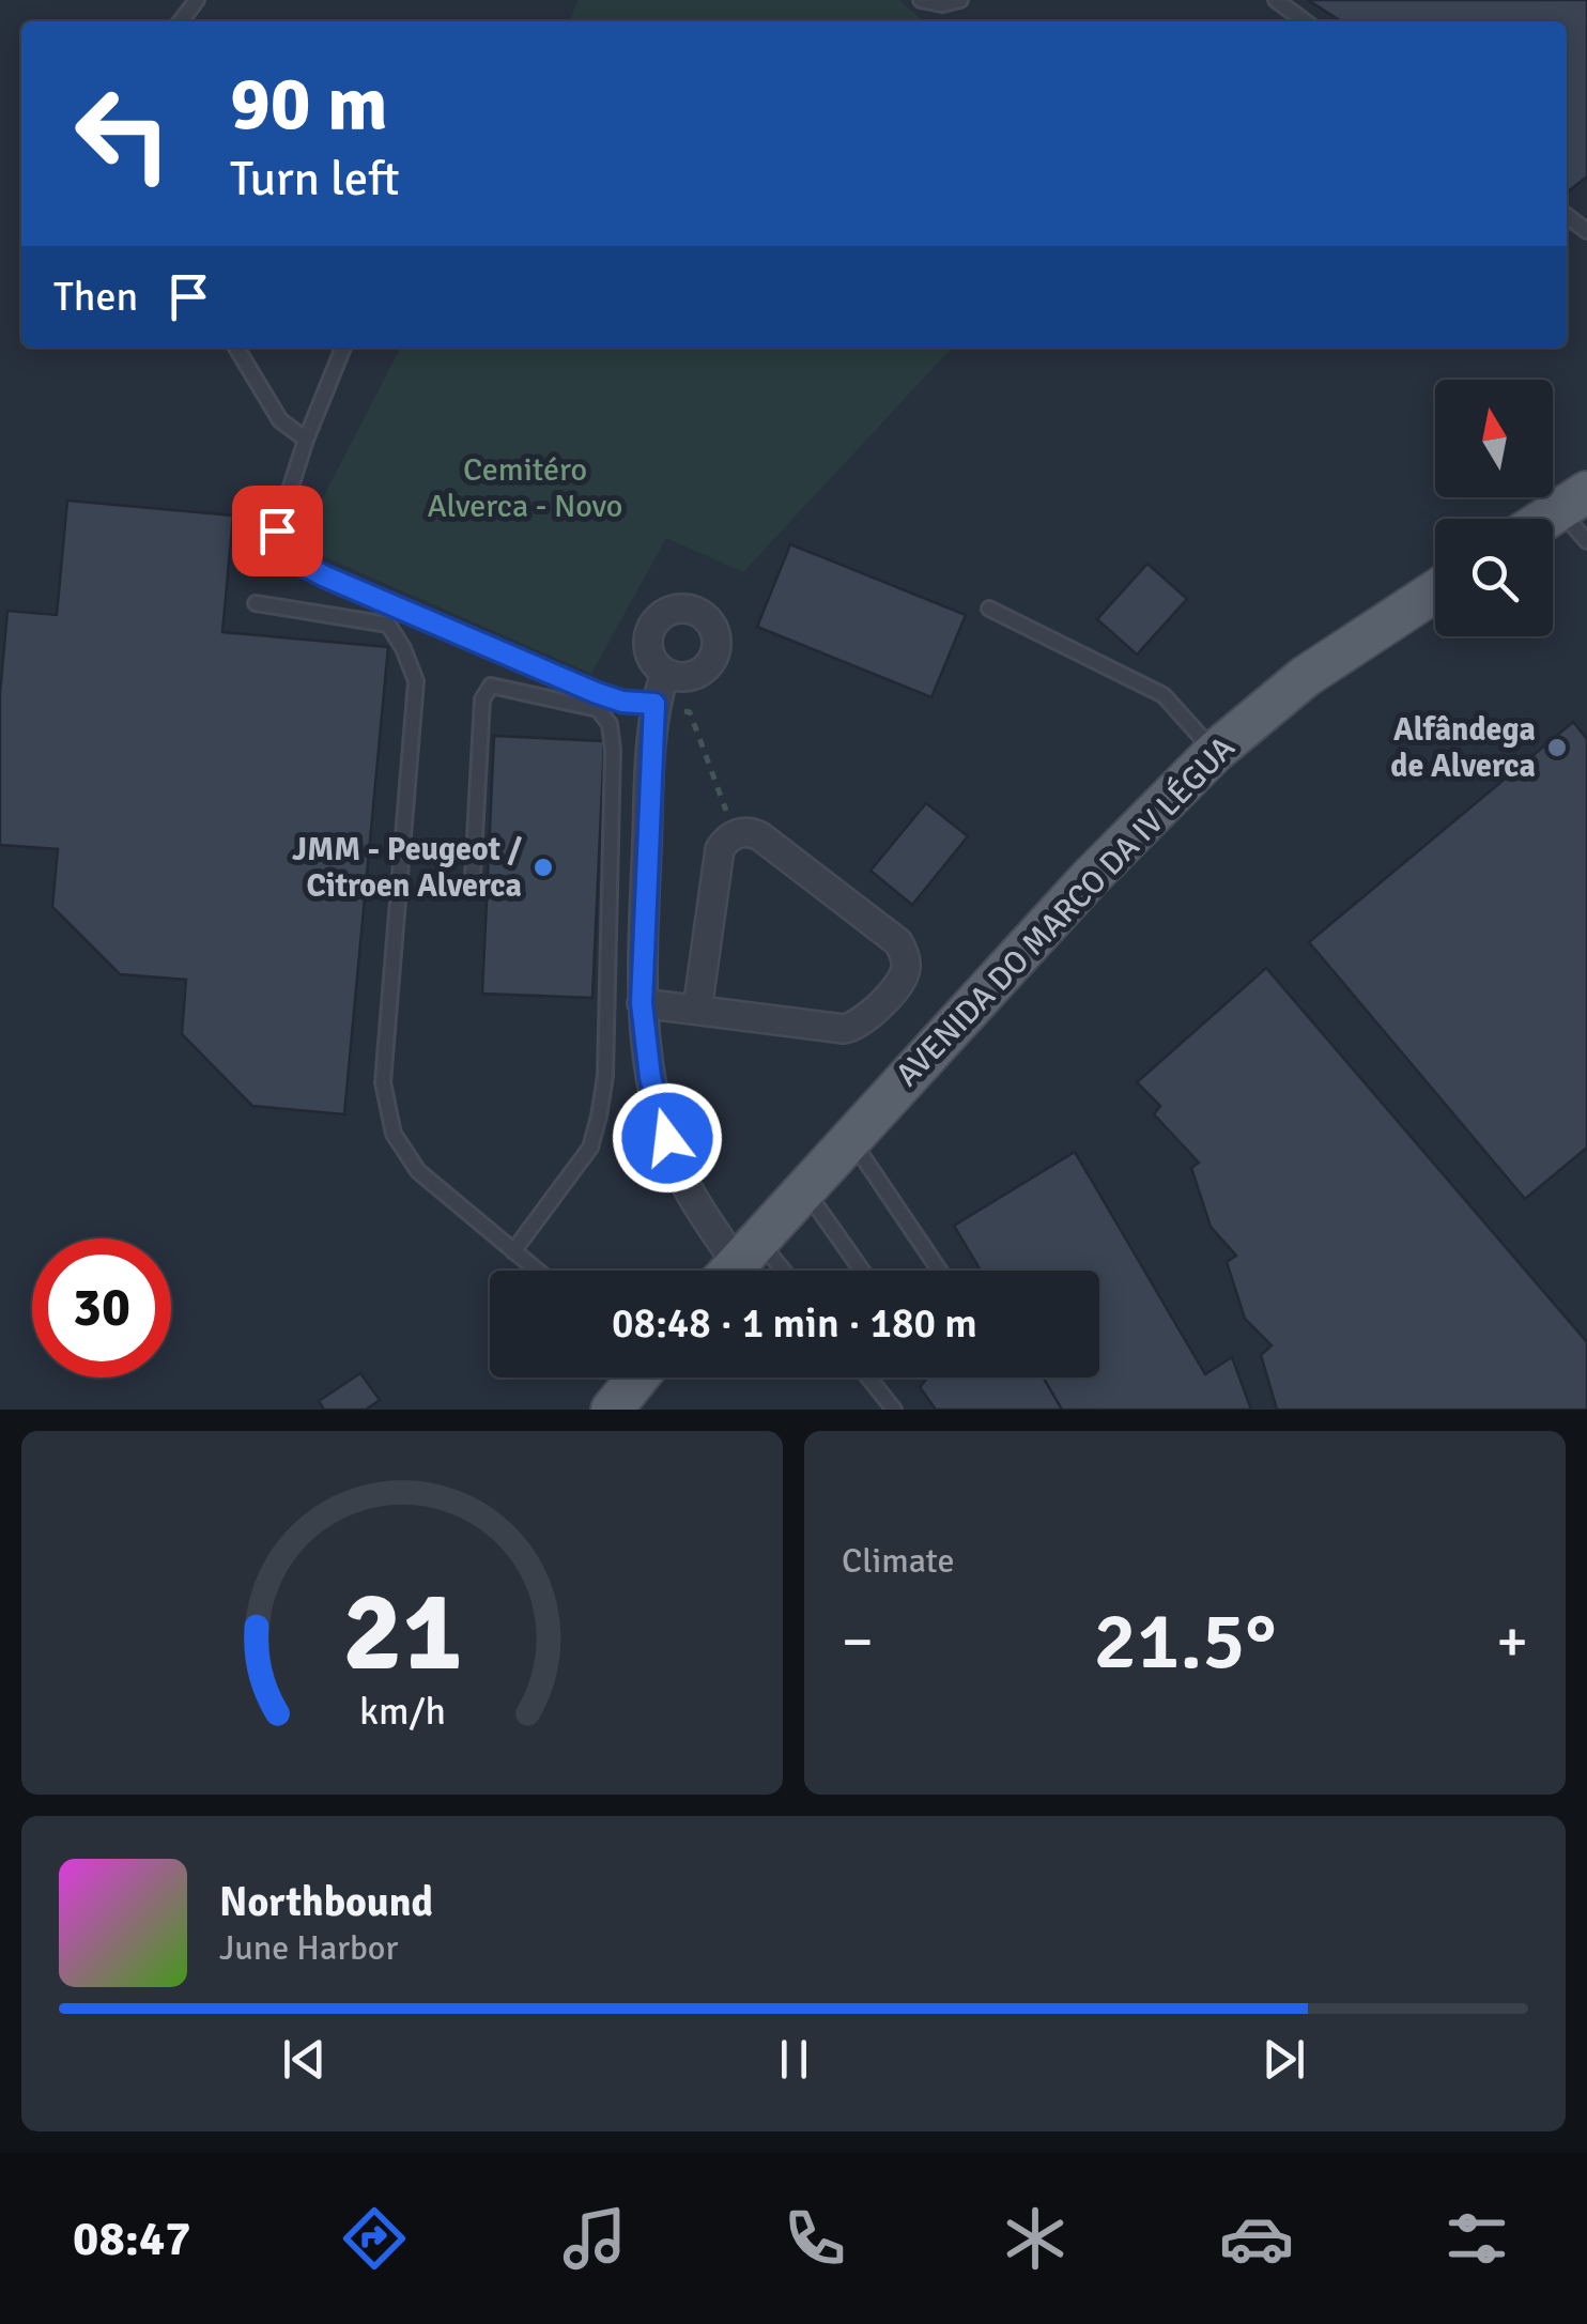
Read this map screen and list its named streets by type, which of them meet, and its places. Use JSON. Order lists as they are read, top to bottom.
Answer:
{
  "streets": {
    "main road": ["AVENIDA DO MARCO DA IV LÉGUA"]
  },
  "parks": ["Cemitéro Alverca - Novo"],
  "places": ["Alfândega de Alverca", "JMM - Peugeot / Citroen Alverca"],
  "north": "top",
  "page": {
    "turn": ["90 m", "Turn left"],
    "then": "Then",
    "limit": "30",
    "trip": "08:48 · 1 min · 180 m",
    "tile": "Climate",
    "heat": ["−", "21.5°", "+"],
    "song": ["Northbound", "June Harbor"],
    "tabs": "08:47",
    "gauge": ["21", "km/h"]
  }
}
